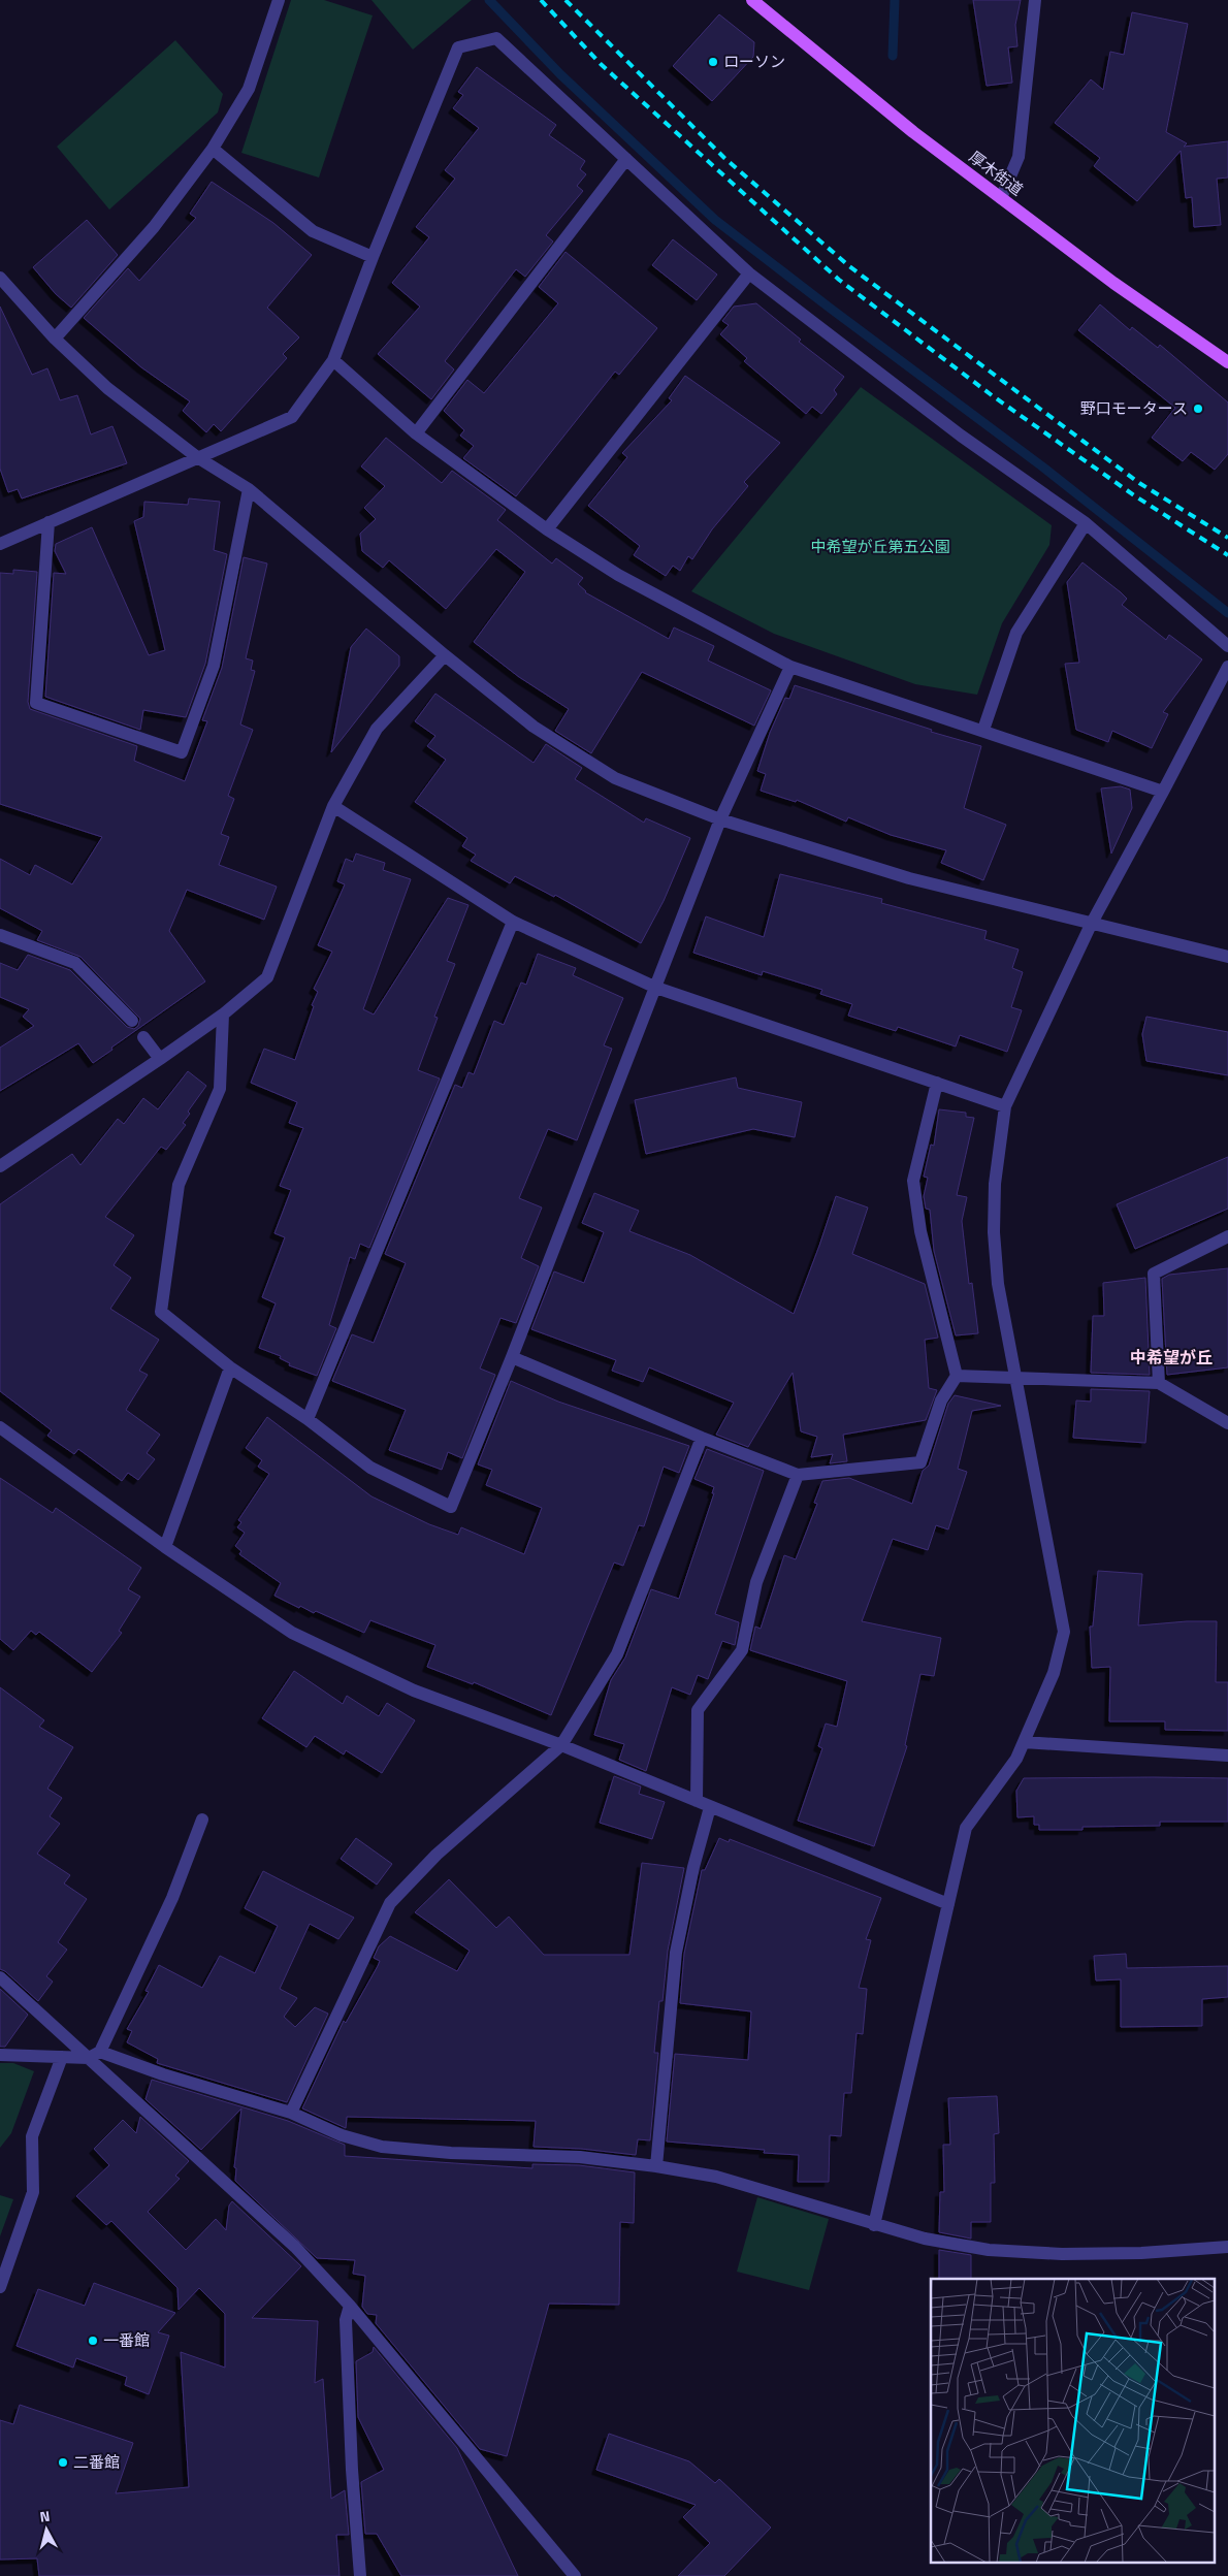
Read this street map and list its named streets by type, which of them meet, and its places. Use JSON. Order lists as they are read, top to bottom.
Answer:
{
  "streets": {
    "main road": ["厚木街道"]
  },
  "districts": ["中希望が丘"],
  "parks": ["中希望が丘第五公園"],
  "places": [
    "ローソン",
    "野口モータース",
    "一番館",
    "二番館"
  ],
  "north": "top"
}
